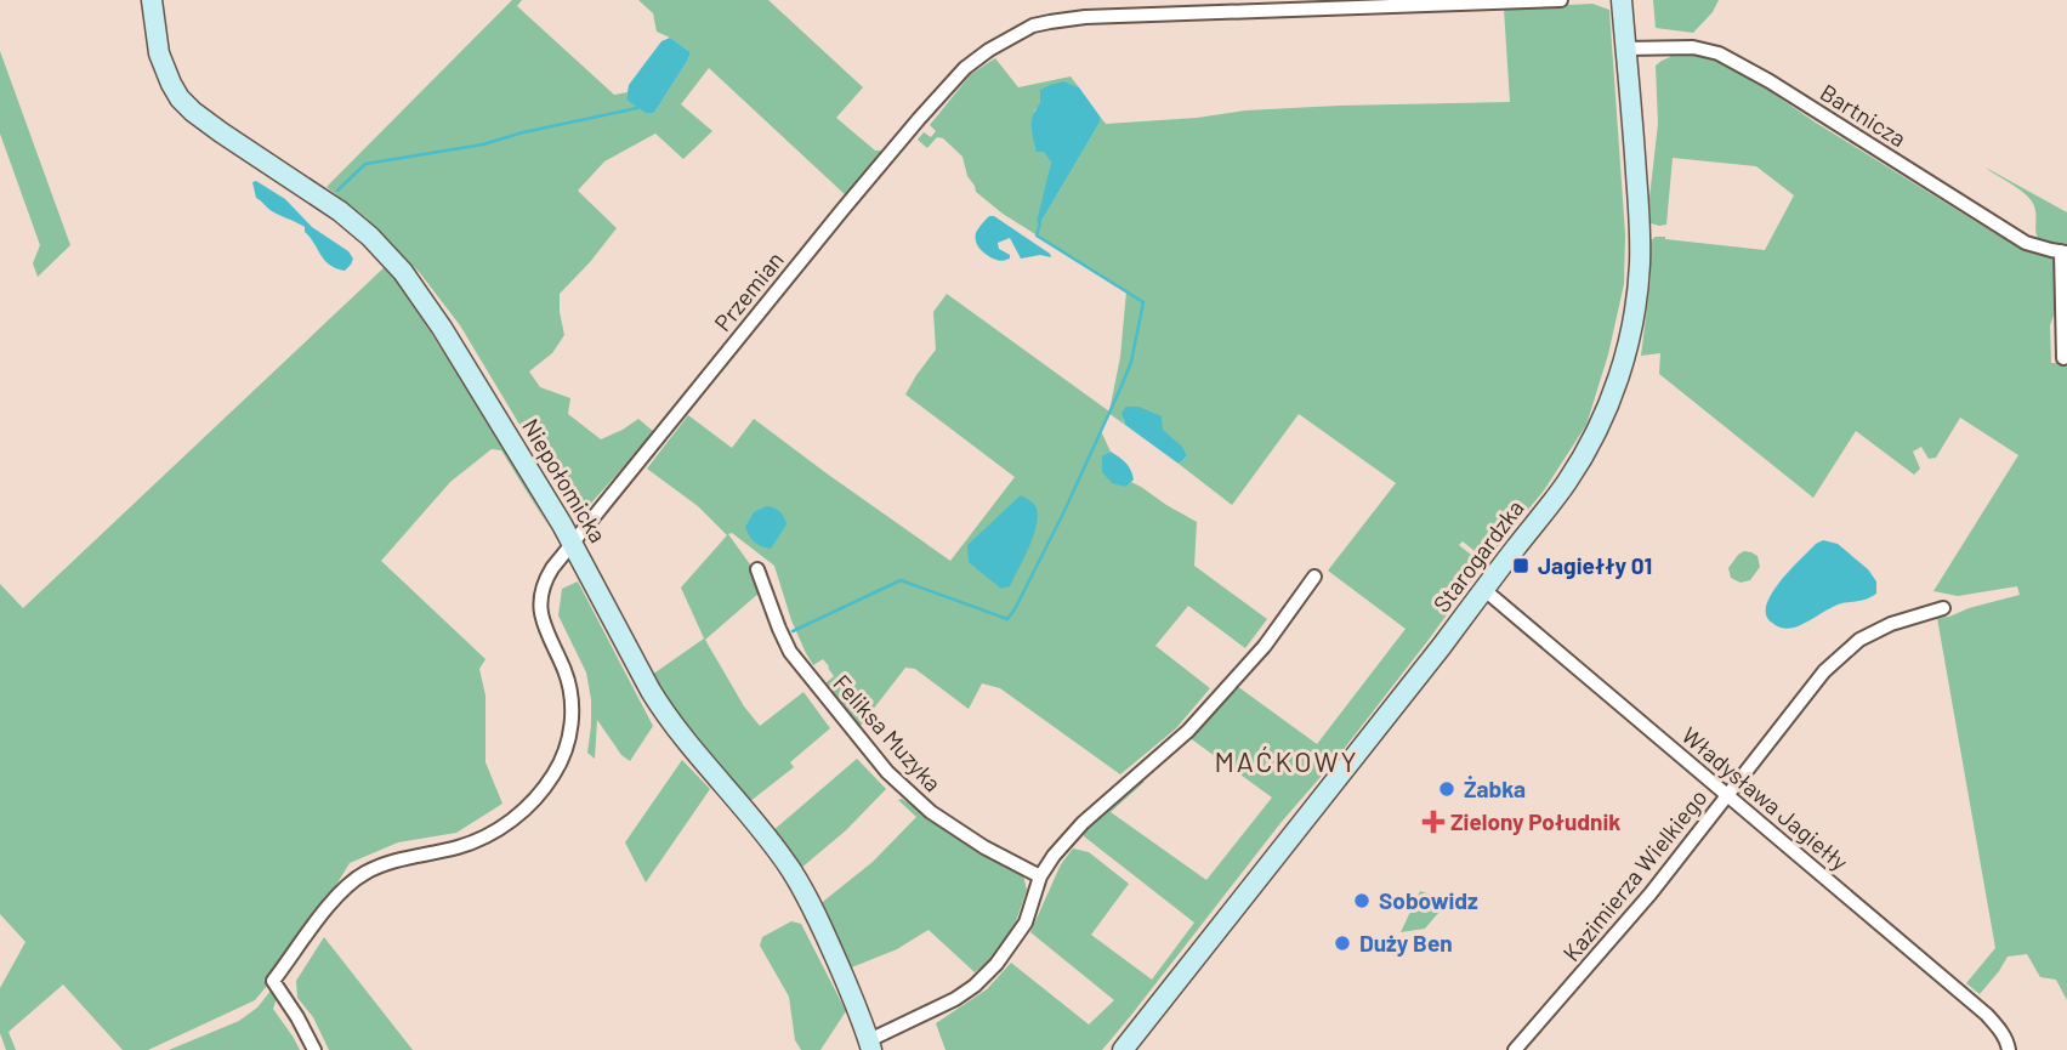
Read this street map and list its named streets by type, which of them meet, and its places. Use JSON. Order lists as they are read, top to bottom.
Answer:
{
  "streets": {
    "main road": ["Niepołomicka", "Starogardzka"],
    "street": [
      "Bartnicza",
      "Przemian",
      "Feliksa Muzyka",
      "Władysława Jagiełły",
      "Kazimierza Wielkiego"
    ]
  },
  "crossings": [
    ["Bartnicza", "Starogardzka"],
    ["Przemian", "Niepołomicka"],
    ["Starogardzka", "Władysława Jagiełły"],
    ["Władysława Jagiełły", "Kazimierza Wielkiego"]
  ],
  "districts": ["MAĆKOWY"],
  "places": {
    "transit": ["Jagiełły 01"],
    "other": ["Żabka", "Sobowidz", "Duży Ben"],
    "health": ["Zielony Południk"]
  }
}
